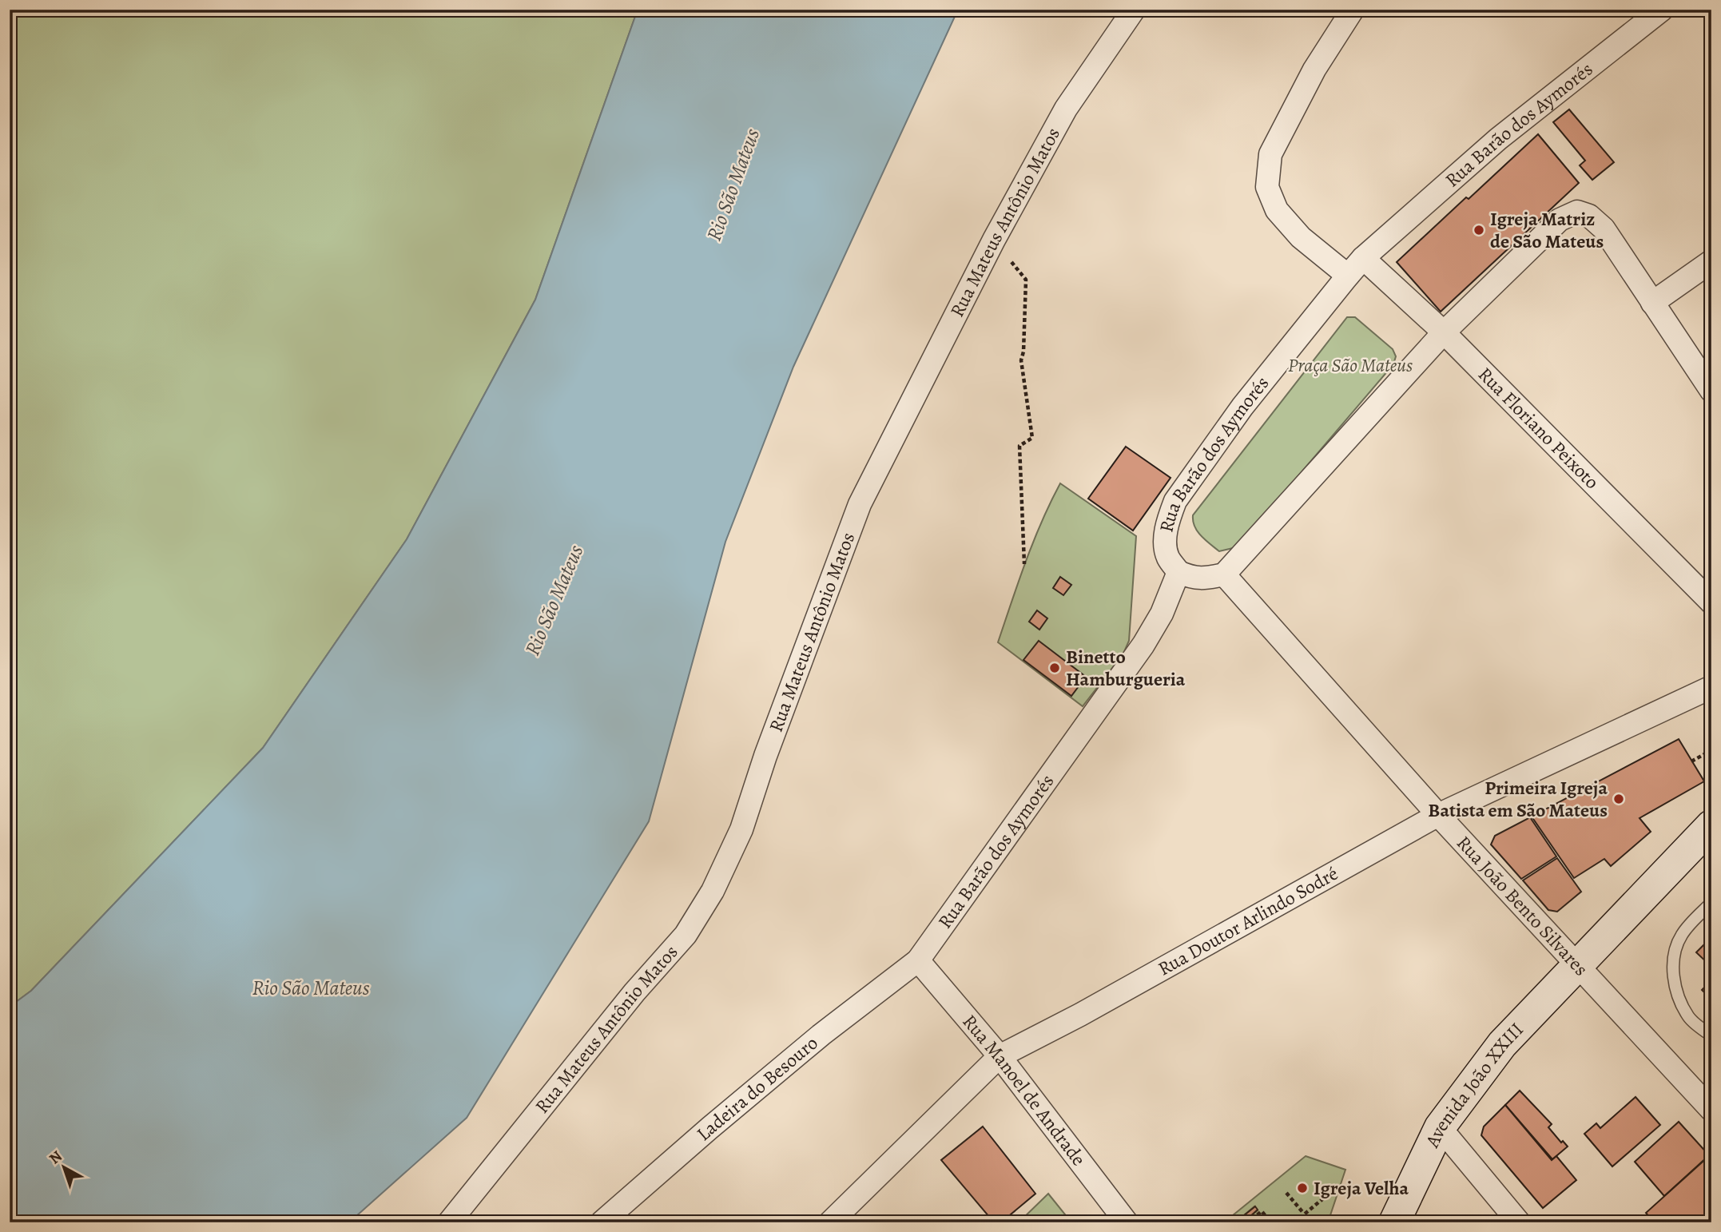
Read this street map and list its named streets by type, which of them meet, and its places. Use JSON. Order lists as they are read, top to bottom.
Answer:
{
  "streets": {
    "street": [
      "Rua Barão dos Aymorés",
      "Rua Mateus Antônio Matos",
      "Rua Floriano Peixoto",
      "Rua João Bento Silvares",
      "Rua Doutor Arlindo Sodré",
      "Avenida João XXIII",
      "Ladeira do Besouro",
      "Rua Manoel de Andrade"
    ]
  },
  "crossings": [
    ["Rua Barão dos Aymorés", "Rua Floriano Peixoto"],
    ["Rua Barão dos Aymorés", "Ladeira do Besouro"],
    ["Rua Barão dos Aymorés", "Rua Manoel de Andrade"],
    ["Rua João Bento Silvares", "Rua Doutor Arlindo Sodré"],
    ["Rua João Bento Silvares", "Avenida João XXIII"],
    ["Rua Doutor Arlindo Sodré", "Rua Manoel de Andrade"],
    ["Ladeira do Besouro", "Rua Manoel de Andrade"]
  ],
  "water": ["Rio São Mateus"],
  "parks": ["Praça São Mateus"],
  "places": [
    "Igreja Matriz de São Mateus",
    "Binetto Hamburgueria",
    "Primeira Igreja Batista em São Mateus",
    "Igreja Velha"
  ],
  "north": "top left"
}
